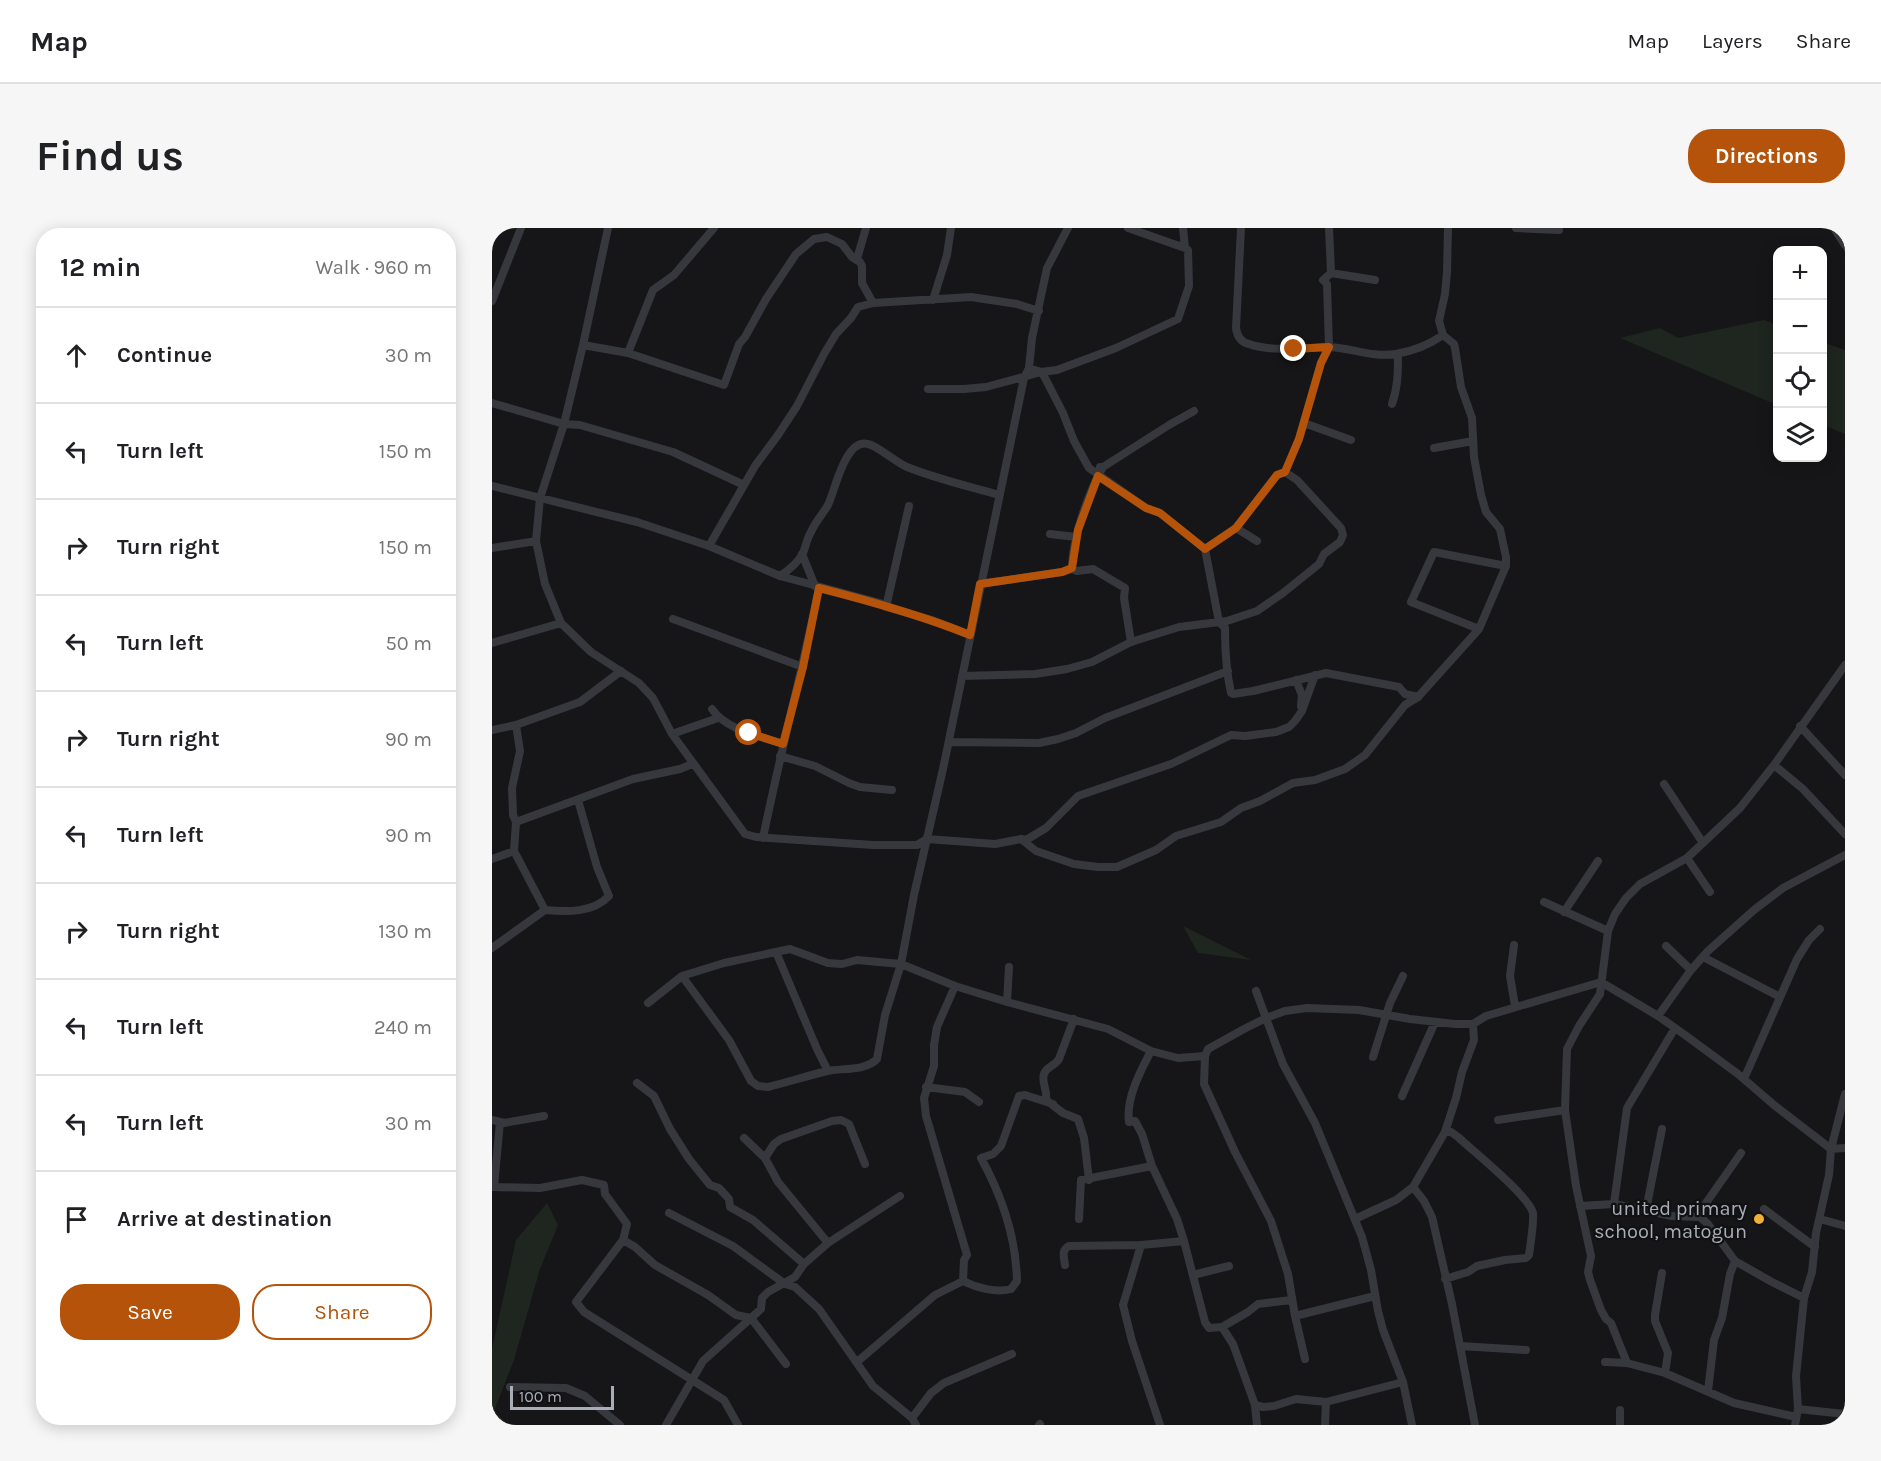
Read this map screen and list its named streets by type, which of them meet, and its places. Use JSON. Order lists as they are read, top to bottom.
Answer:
{
  "places": ["united primary school, matogun"],
  "scale_bar": "100 m",
  "page": {
    "header": "Map",
    "nav": ["Map", "Layers", "Share"],
    "buttons": [
      "Directions",
      ["Save", "Share"]
    ],
    "title": "Find us",
    "heading": ["12 min", "Walk · 960 m"],
    "map_buttons": ["+", "−"],
    "list": [
      ["Continue", "30 m"],
      ["Turn left", "150 m"],
      ["Turn right", "150 m"],
      ["Turn left", "50 m"],
      ["Turn right", "90 m"],
      ["Turn left", "90 m"],
      ["Turn right", "130 m"],
      ["Turn left", "240 m"],
      ["Turn left", "30 m"],
      "Arrive at destination"
    ],
    "scale": "100 m"
  }
}
